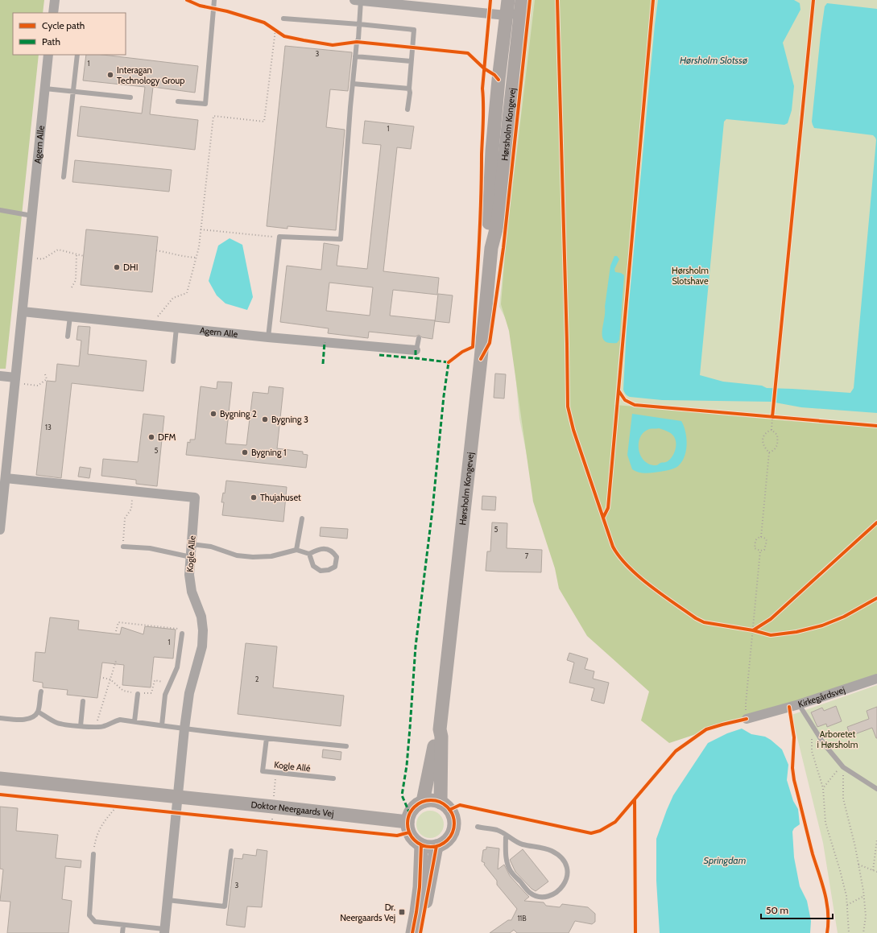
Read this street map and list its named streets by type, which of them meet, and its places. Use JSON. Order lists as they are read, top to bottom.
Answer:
{
  "streets": {
    "main road": ["Hørsholm Kongevej", "Doktor Neergaards Vej"],
    "street": ["Agern Alle", "Kogle Alle", "Kirkegårdsvej"],
    "lane": ["Kogle Allé"]
  },
  "crossings": [
    ["Hørsholm Kongevej", "Doktor Neergaards Vej"],
    ["Agern Alle", "Kogle Alle"],
    ["Kogle Alle", "Doktor Neergaards Vej"]
  ],
  "water": ["Hørsholm Slotssø", "Springdam"],
  "parks": ["Hørsholm Slotshave", "Arboretet i Hørsholm"],
  "places": {
    "other": [
      "Interagan Technology Group",
      "DHI",
      "Bygning 2",
      "Bygning 3",
      "DFM",
      "Bygning 1",
      "Thujahuset"
    ],
    "transit": ["Dr. Neergaards Vej"]
  },
  "house_numbers": [
    "3",
    "1",
    "1",
    "13",
    "5",
    "5",
    "7",
    "1",
    "2",
    "3",
    "11B"
  ],
  "legend": ["Cycle path", "Path"],
  "scale_bar": "50 m"
}
